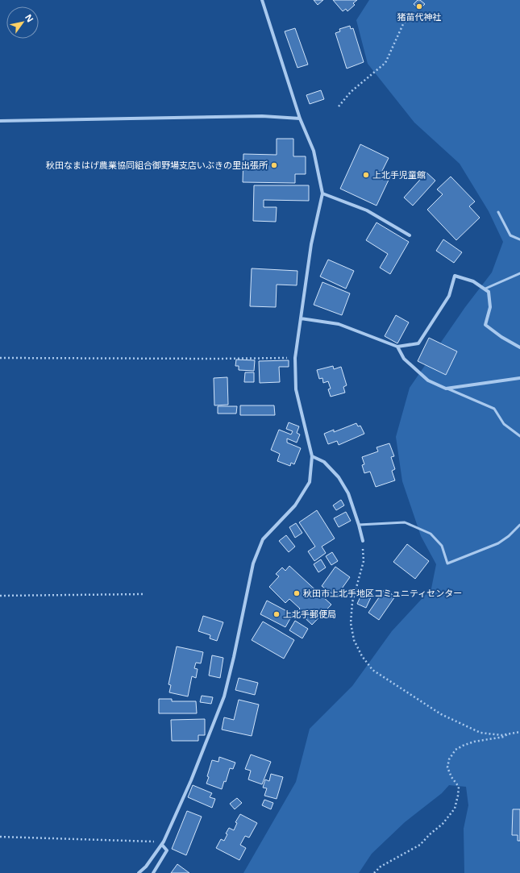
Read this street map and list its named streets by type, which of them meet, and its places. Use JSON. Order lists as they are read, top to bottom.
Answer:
{
  "places": [
    "猪苗代神社",
    "秋田なまはげ農業協同組合御野場支店いぶきの里出張所",
    "上北手児童館",
    "秋田市上北手地区コミュニティセンター",
    "上北手郵便局"
  ],
  "north": "top right"
}
